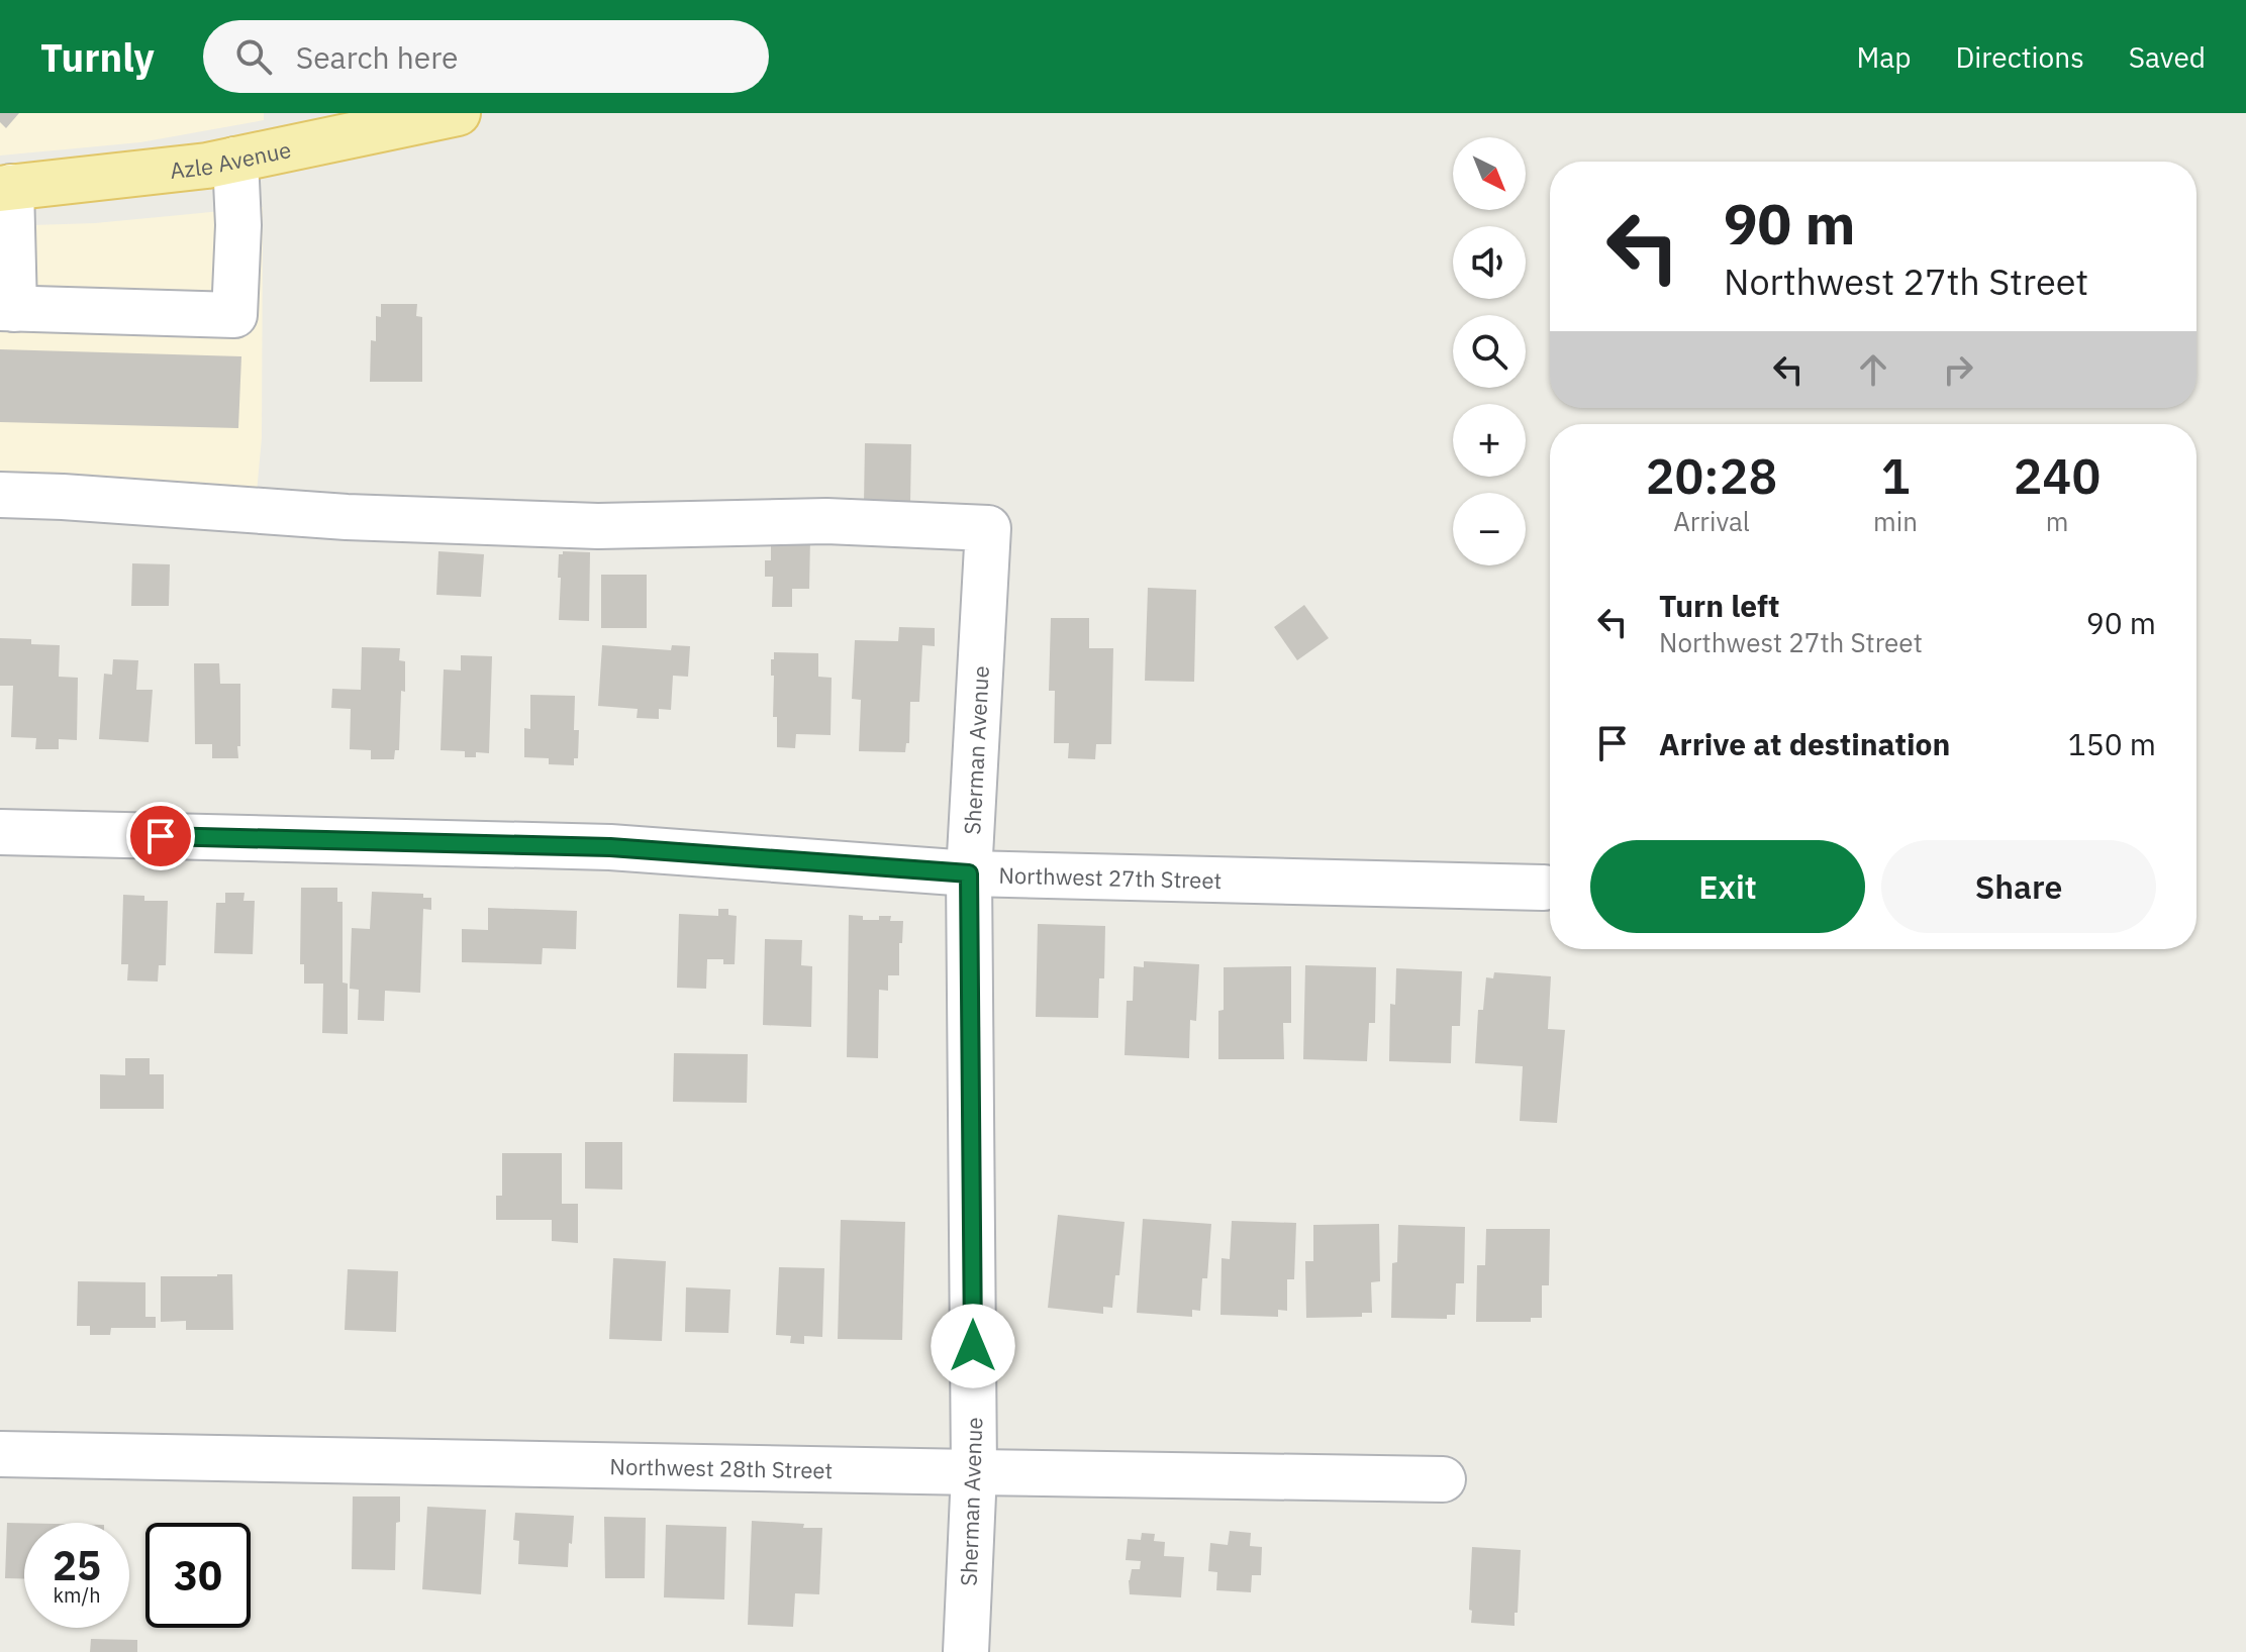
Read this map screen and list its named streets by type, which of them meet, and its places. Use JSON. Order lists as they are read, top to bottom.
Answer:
{
  "streets": {
    "main road": ["Azle Avenue"],
    "street": ["Sherman Avenue", "Northwest 27th Street", "Northwest 28th Street"]
  },
  "crossings": [
    ["Sherman Avenue", "Northwest 27th Street"],
    ["Sherman Avenue", "Northwest 28th Street"]
  ],
  "north": "bottom right",
  "page": {
    "header": "Turnly",
    "search": "Search here",
    "nav": ["Map", "Directions", "Saved"],
    "map_buttons": ["+", "−"],
    "turn": ["90 m", "Northwest 27th Street"],
    "eta": [
      "20:28",
      "Arrival",
      "1",
      "min",
      "240",
      "m"
    ],
    "list": [
      {
        "name": "Turn left",
        "note": "Northwest 27th Street",
        "value": "90 m"
      },
      {
        "name": "Arrive at destination",
        "value": "150 m"
      }
    ],
    "buttons": ["Exit", "Share"],
    "speed": "25 km/h",
    "limit": "30"
  }
}
